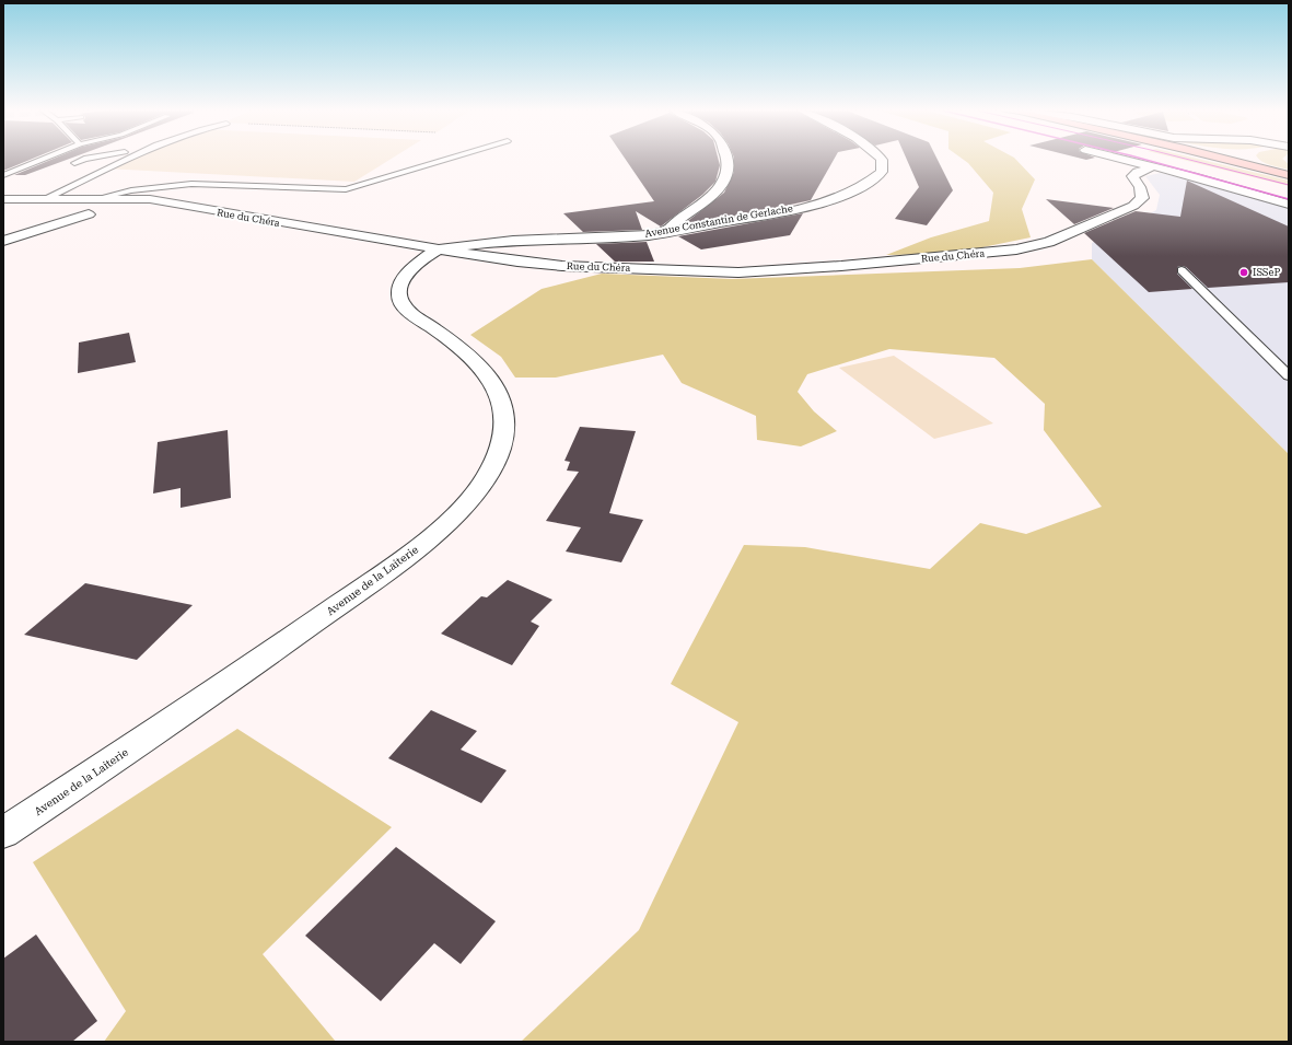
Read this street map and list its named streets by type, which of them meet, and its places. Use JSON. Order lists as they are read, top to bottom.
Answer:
{
  "streets": {
    "street": ["Rue du Chéra", "Avenue Constantin de Gerlache", "Avenue de la Laiterie"]
  },
  "crossings": [
    ["Rue du Chéra", "Avenue Constantin de Gerlache"],
    ["Rue du Chéra", "Avenue de la Laiterie"],
    ["Avenue Constantin de Gerlache", "Avenue de la Laiterie"]
  ],
  "places": ["ISSeP"]
}
